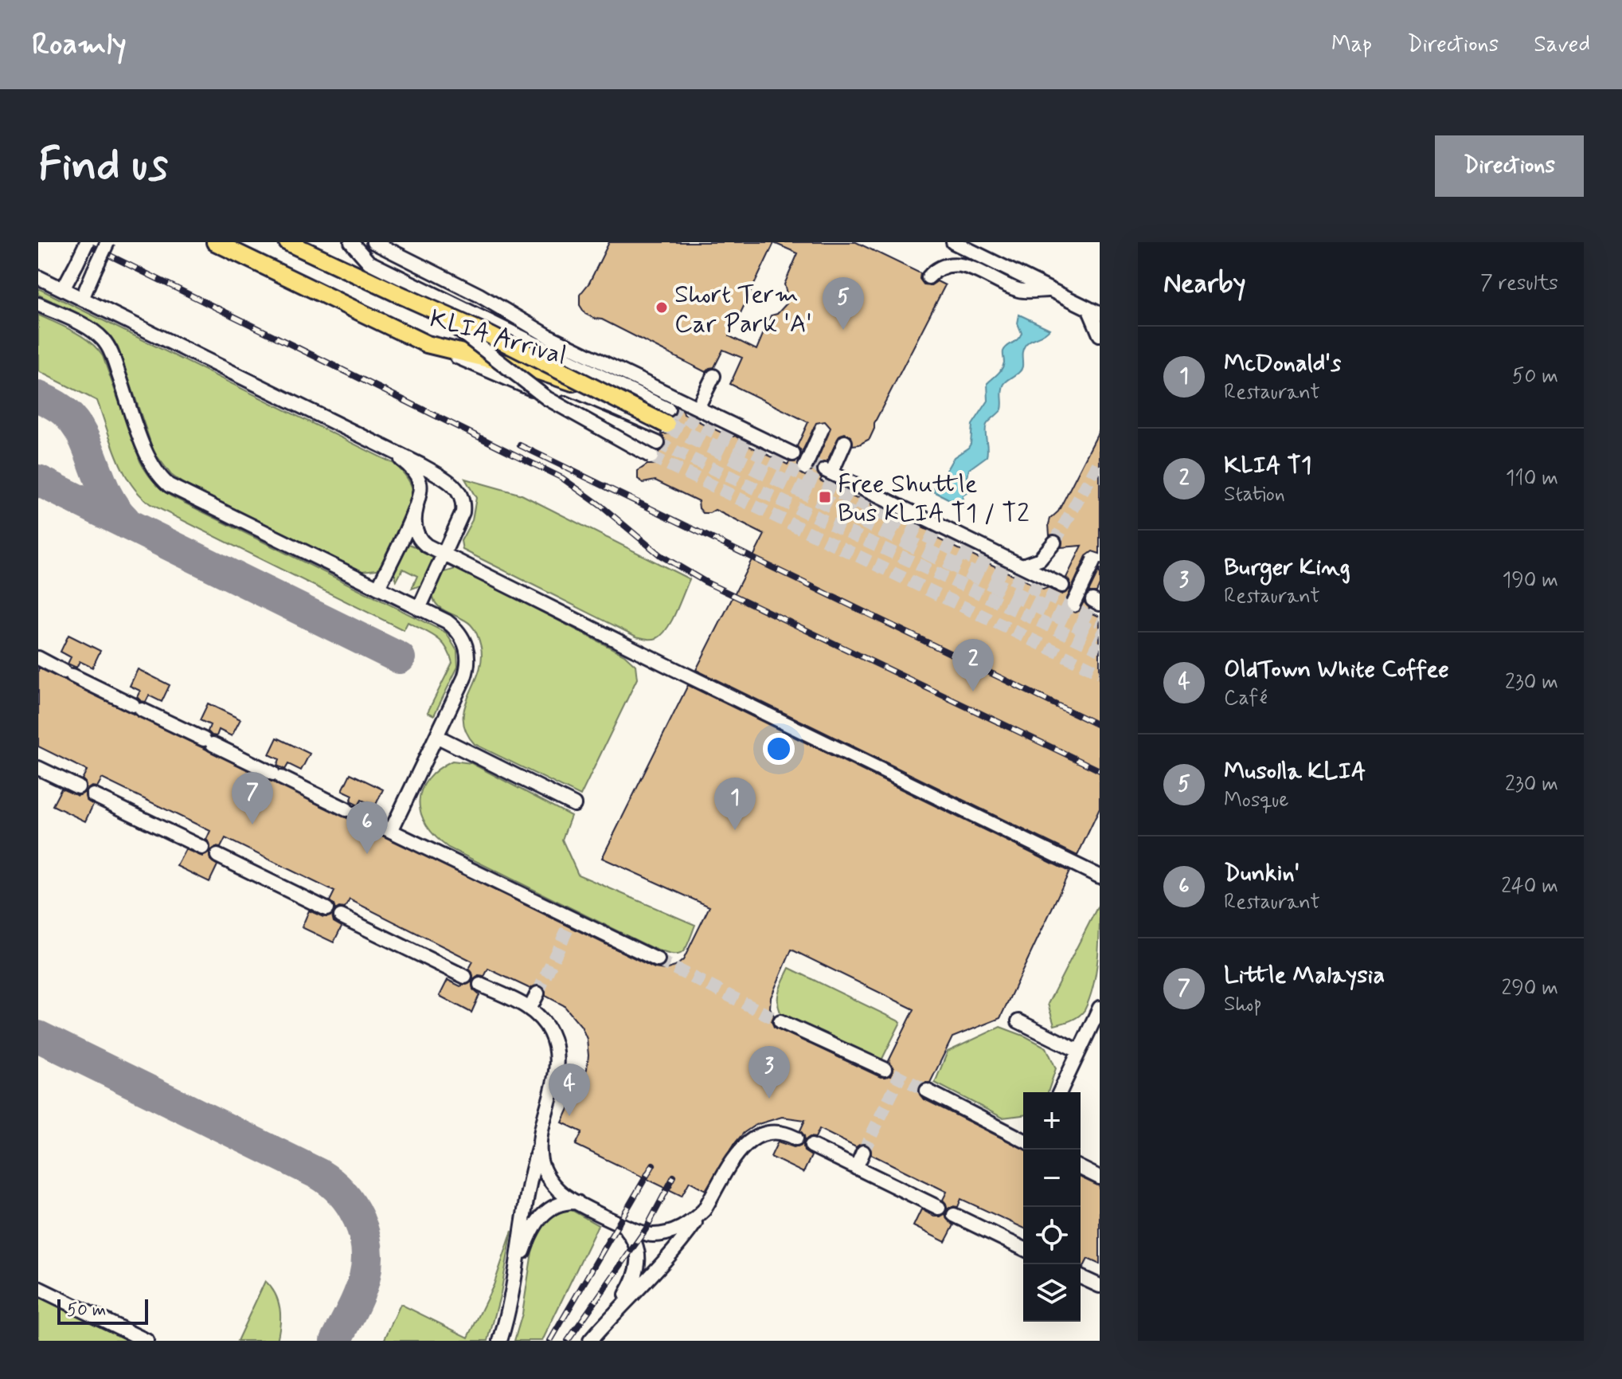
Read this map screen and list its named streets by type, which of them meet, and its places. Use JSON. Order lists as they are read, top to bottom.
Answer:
{
  "streets": {
    "main road": ["KLIA Arrival"]
  },
  "places": {
    "other": ["Short Term Car Park 'A'"],
    "transit": ["Free Shuttle Bus KLIA T1 / T2"]
  },
  "scale_bar": "50 m",
  "page": {
    "header": "Roamly",
    "nav": ["Map", "Directions", "Saved"],
    "buttons": "Directions",
    "title": "Find us",
    "heading": ["Nearby", "7 results"],
    "pins": [
      "5",
      "2",
      "7",
      "1",
      "6",
      "3",
      "4"
    ],
    "list": [
      {
        "mark": "1",
        "name": "McDonald's",
        "note": "Restaurant",
        "value": "50 m"
      },
      {
        "mark": "2",
        "name": "KLIA T1",
        "note": "Station",
        "value": "110 m"
      },
      {
        "mark": "3",
        "name": "Burger King",
        "note": "Restaurant",
        "value": "190 m"
      },
      {
        "mark": "4",
        "name": "OldTown White Coffee",
        "note": "Café",
        "value": "230 m"
      },
      {
        "mark": "5",
        "name": "Musolla KLIA",
        "note": "Mosque",
        "value": "230 m"
      },
      {
        "mark": "6",
        "name": "Dunkin'",
        "note": "Restaurant",
        "value": "240 m"
      },
      {
        "mark": "7",
        "name": "Little Malaysia",
        "note": "Shop",
        "value": "290 m"
      }
    ],
    "map_buttons": ["+", "−"],
    "scale": "50 m"
  }
}
